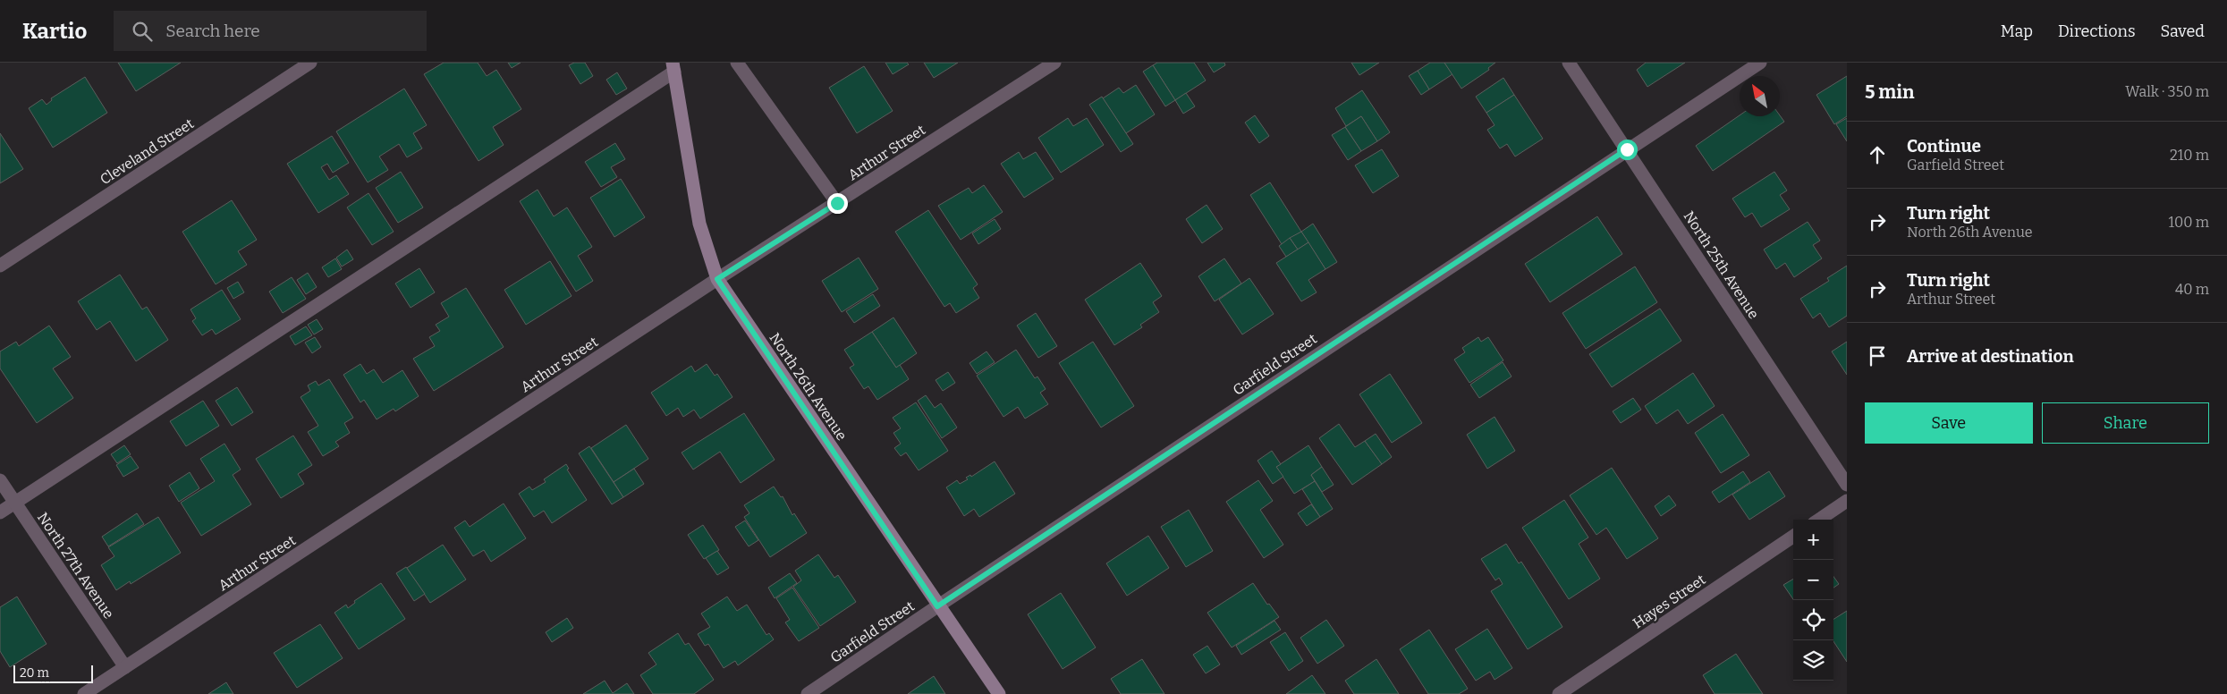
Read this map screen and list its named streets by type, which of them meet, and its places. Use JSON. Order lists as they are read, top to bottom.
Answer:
{
  "streets": {
    "street": [
      "Cleveland Street",
      "Arthur Street",
      "North 25th Avenue",
      "Garfield Street",
      "North 26th Avenue",
      "North 27th Avenue",
      "Hayes Street"
    ]
  },
  "crossings": [
    ["Arthur Street", "North 26th Avenue"],
    ["Arthur Street", "North 27th Avenue"],
    ["North 25th Avenue", "Garfield Street"],
    ["Garfield Street", "North 26th Avenue"]
  ],
  "scale_bar": "20 m",
  "north": "top left",
  "page": {
    "header": "Kartio",
    "search": "Search here",
    "nav": ["Map", "Directions", "Saved"],
    "heading": ["5 min", "Walk · 350 m"],
    "list": [
      ["Continue", "Garfield Street", "210 m"],
      ["Turn right", "North 26th Avenue", "100 m"],
      ["Turn right", "Arthur Street", "40 m"],
      "Arrive at destination"
    ],
    "buttons": ["Save", "Share"],
    "map_buttons": ["+", "−"],
    "scale": "20 m"
  }
}
